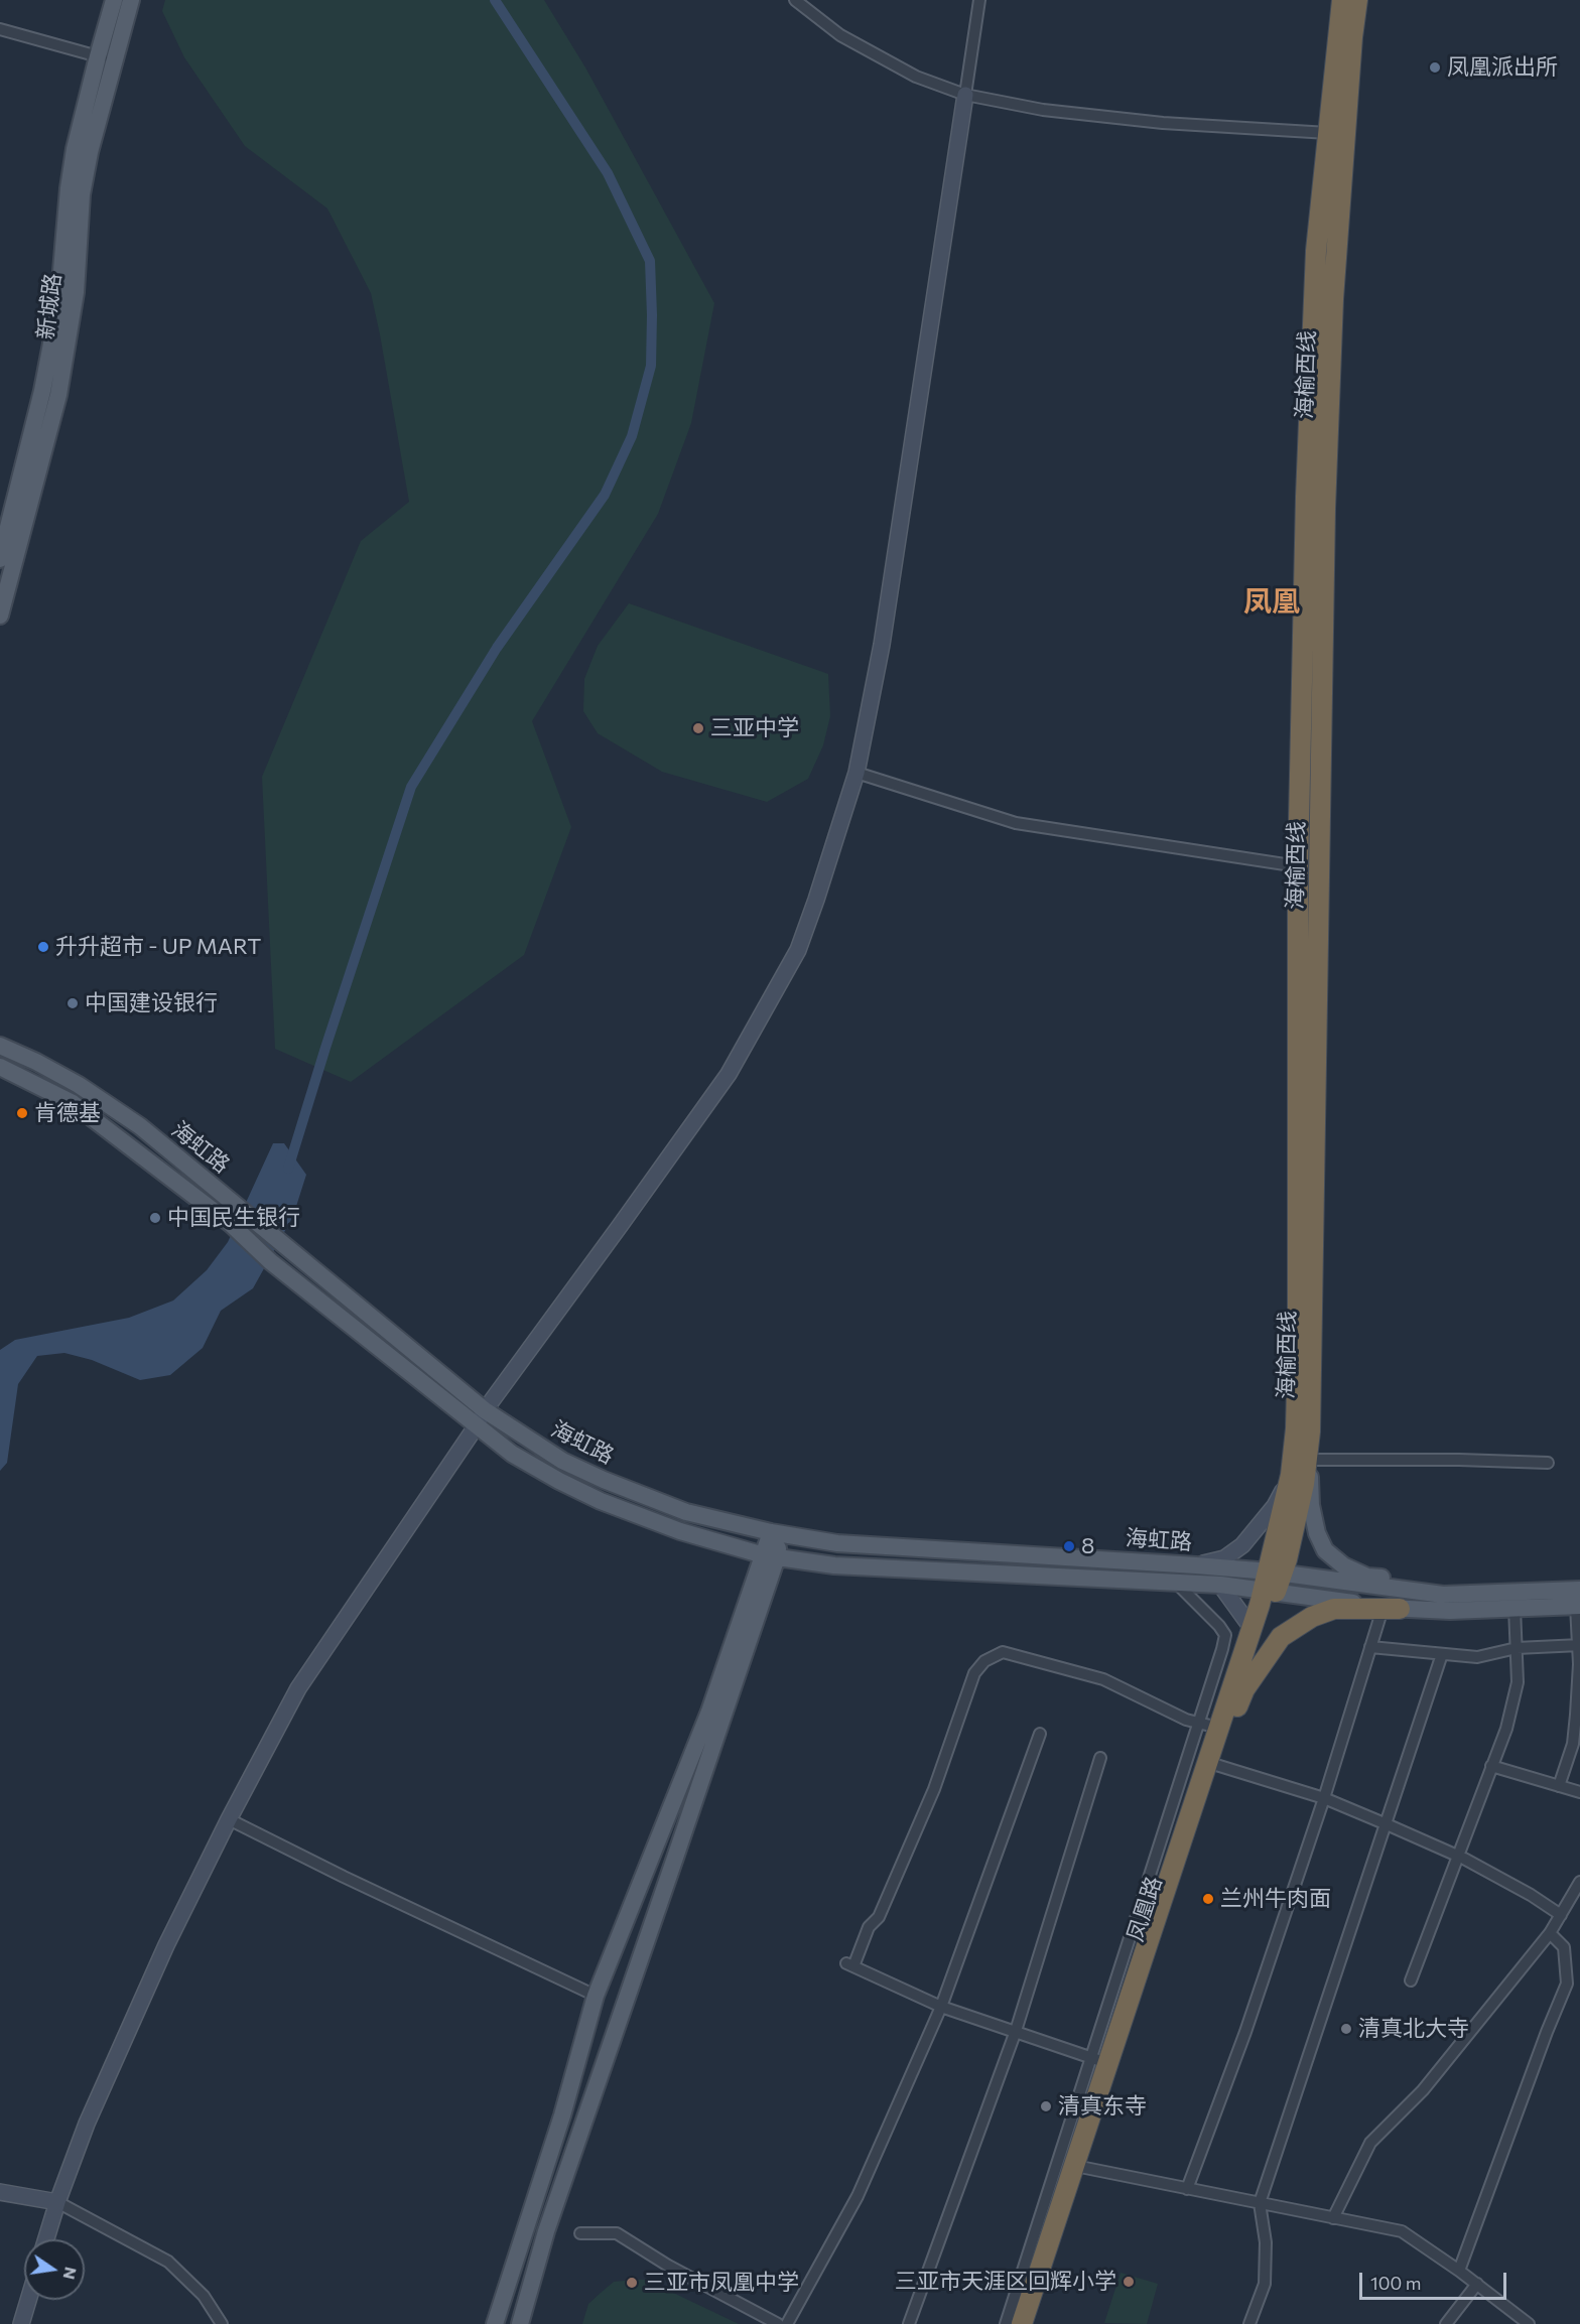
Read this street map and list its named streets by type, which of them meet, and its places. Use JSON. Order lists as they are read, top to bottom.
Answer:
{
  "streets": {
    "highway": ["海榆西线", "凤凰路"],
    "main road": ["新城路", "海虹路"]
  },
  "crossings": [
    ["海榆西线", "海虹路"],
    ["海榆西线", "凤凰路"],
    ["海虹路", "凤凰路"]
  ],
  "districts": ["凤凰"],
  "places": [
    "凤凰派出所",
    "三亚中学",
    "升升超市 - UP MART",
    "中国建设银行",
    "肯德基",
    "中国民生银行",
    "8",
    "兰州牛肉面",
    "清真北大寺",
    "清真东寺",
    "三亚市天涯区回辉小学",
    "三亚市凤凰中学"
  ],
  "scale_bar": "100 m",
  "north": "right"
}
